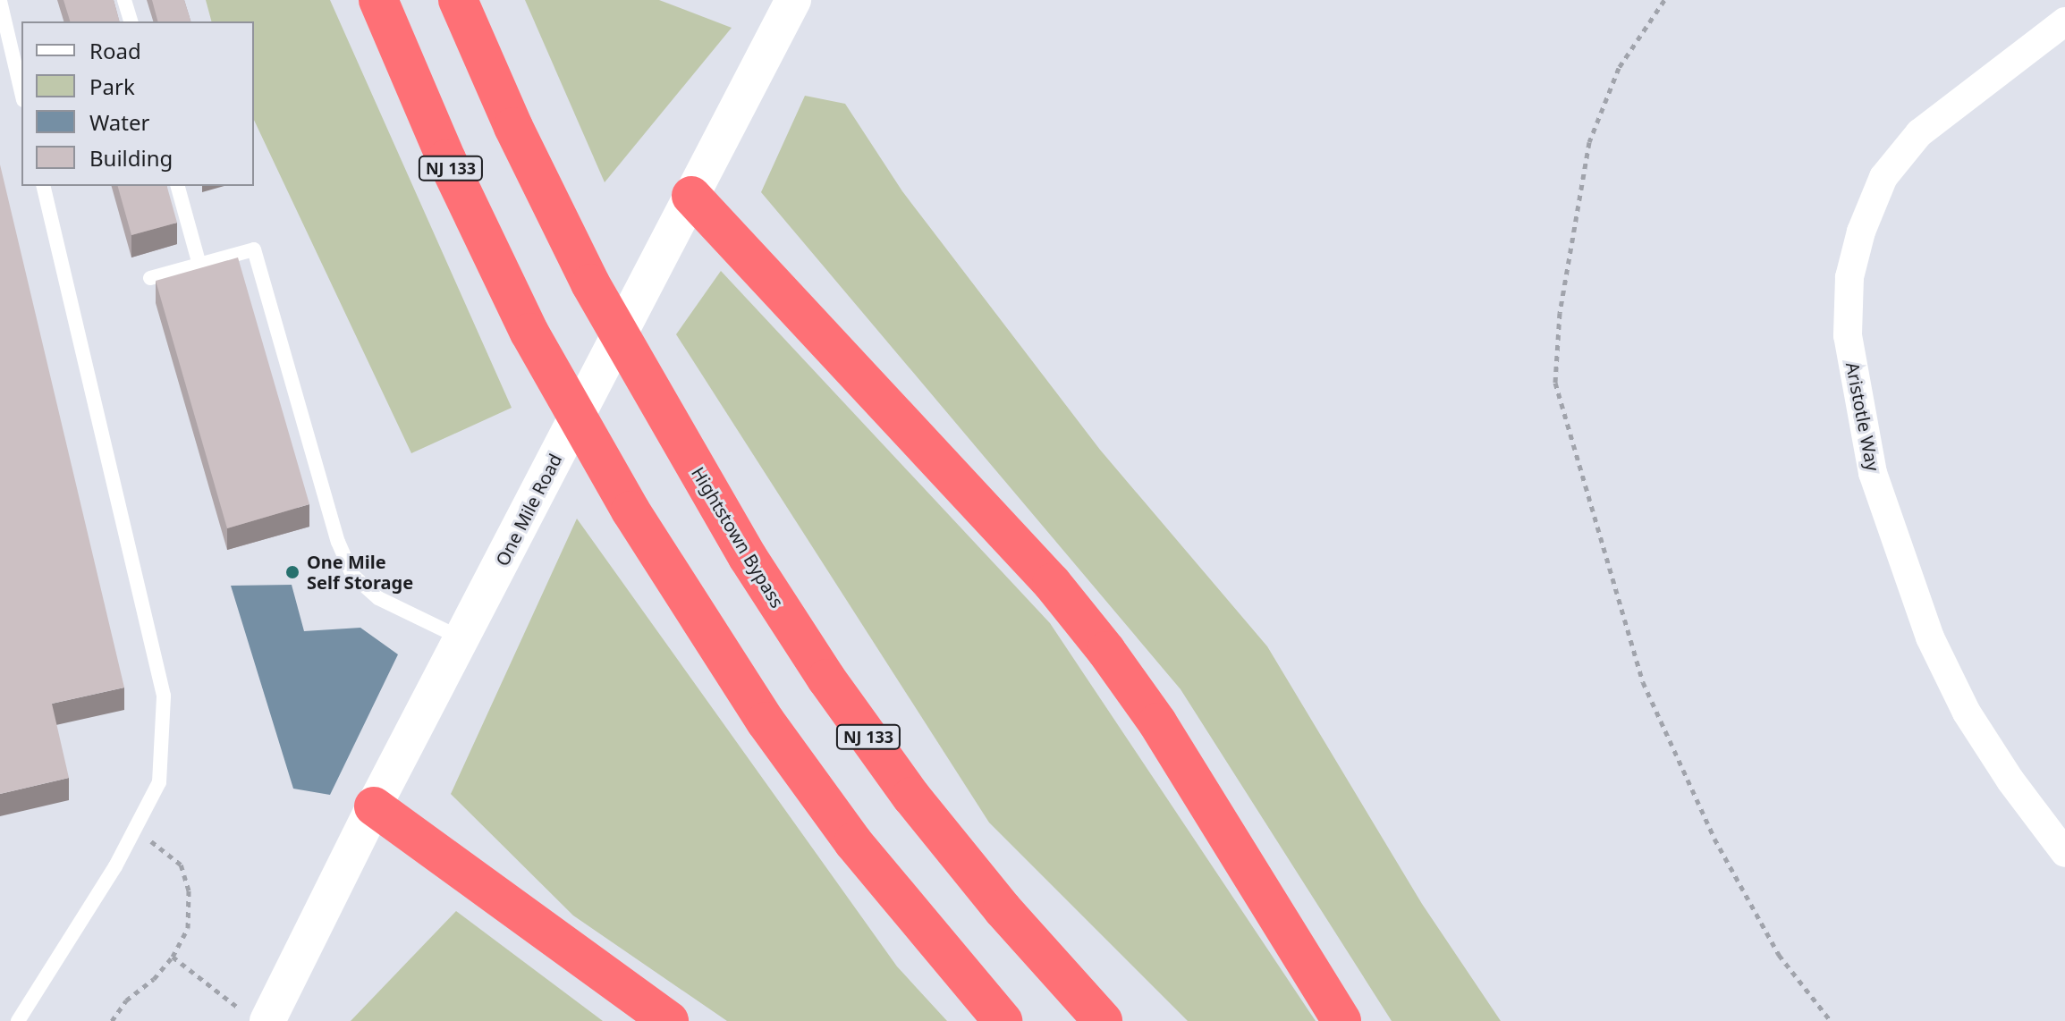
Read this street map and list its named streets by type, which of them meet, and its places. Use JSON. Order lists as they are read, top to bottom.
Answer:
{
  "streets": {
    "highway": ["NJ 133", "Hightstown Bypass"],
    "street": ["Aristotle Way", "One Mile Road"]
  },
  "places": ["One Mile Self Storage"],
  "legend": [
    "Road",
    "Park",
    "Water",
    "Building"
  ]
}
